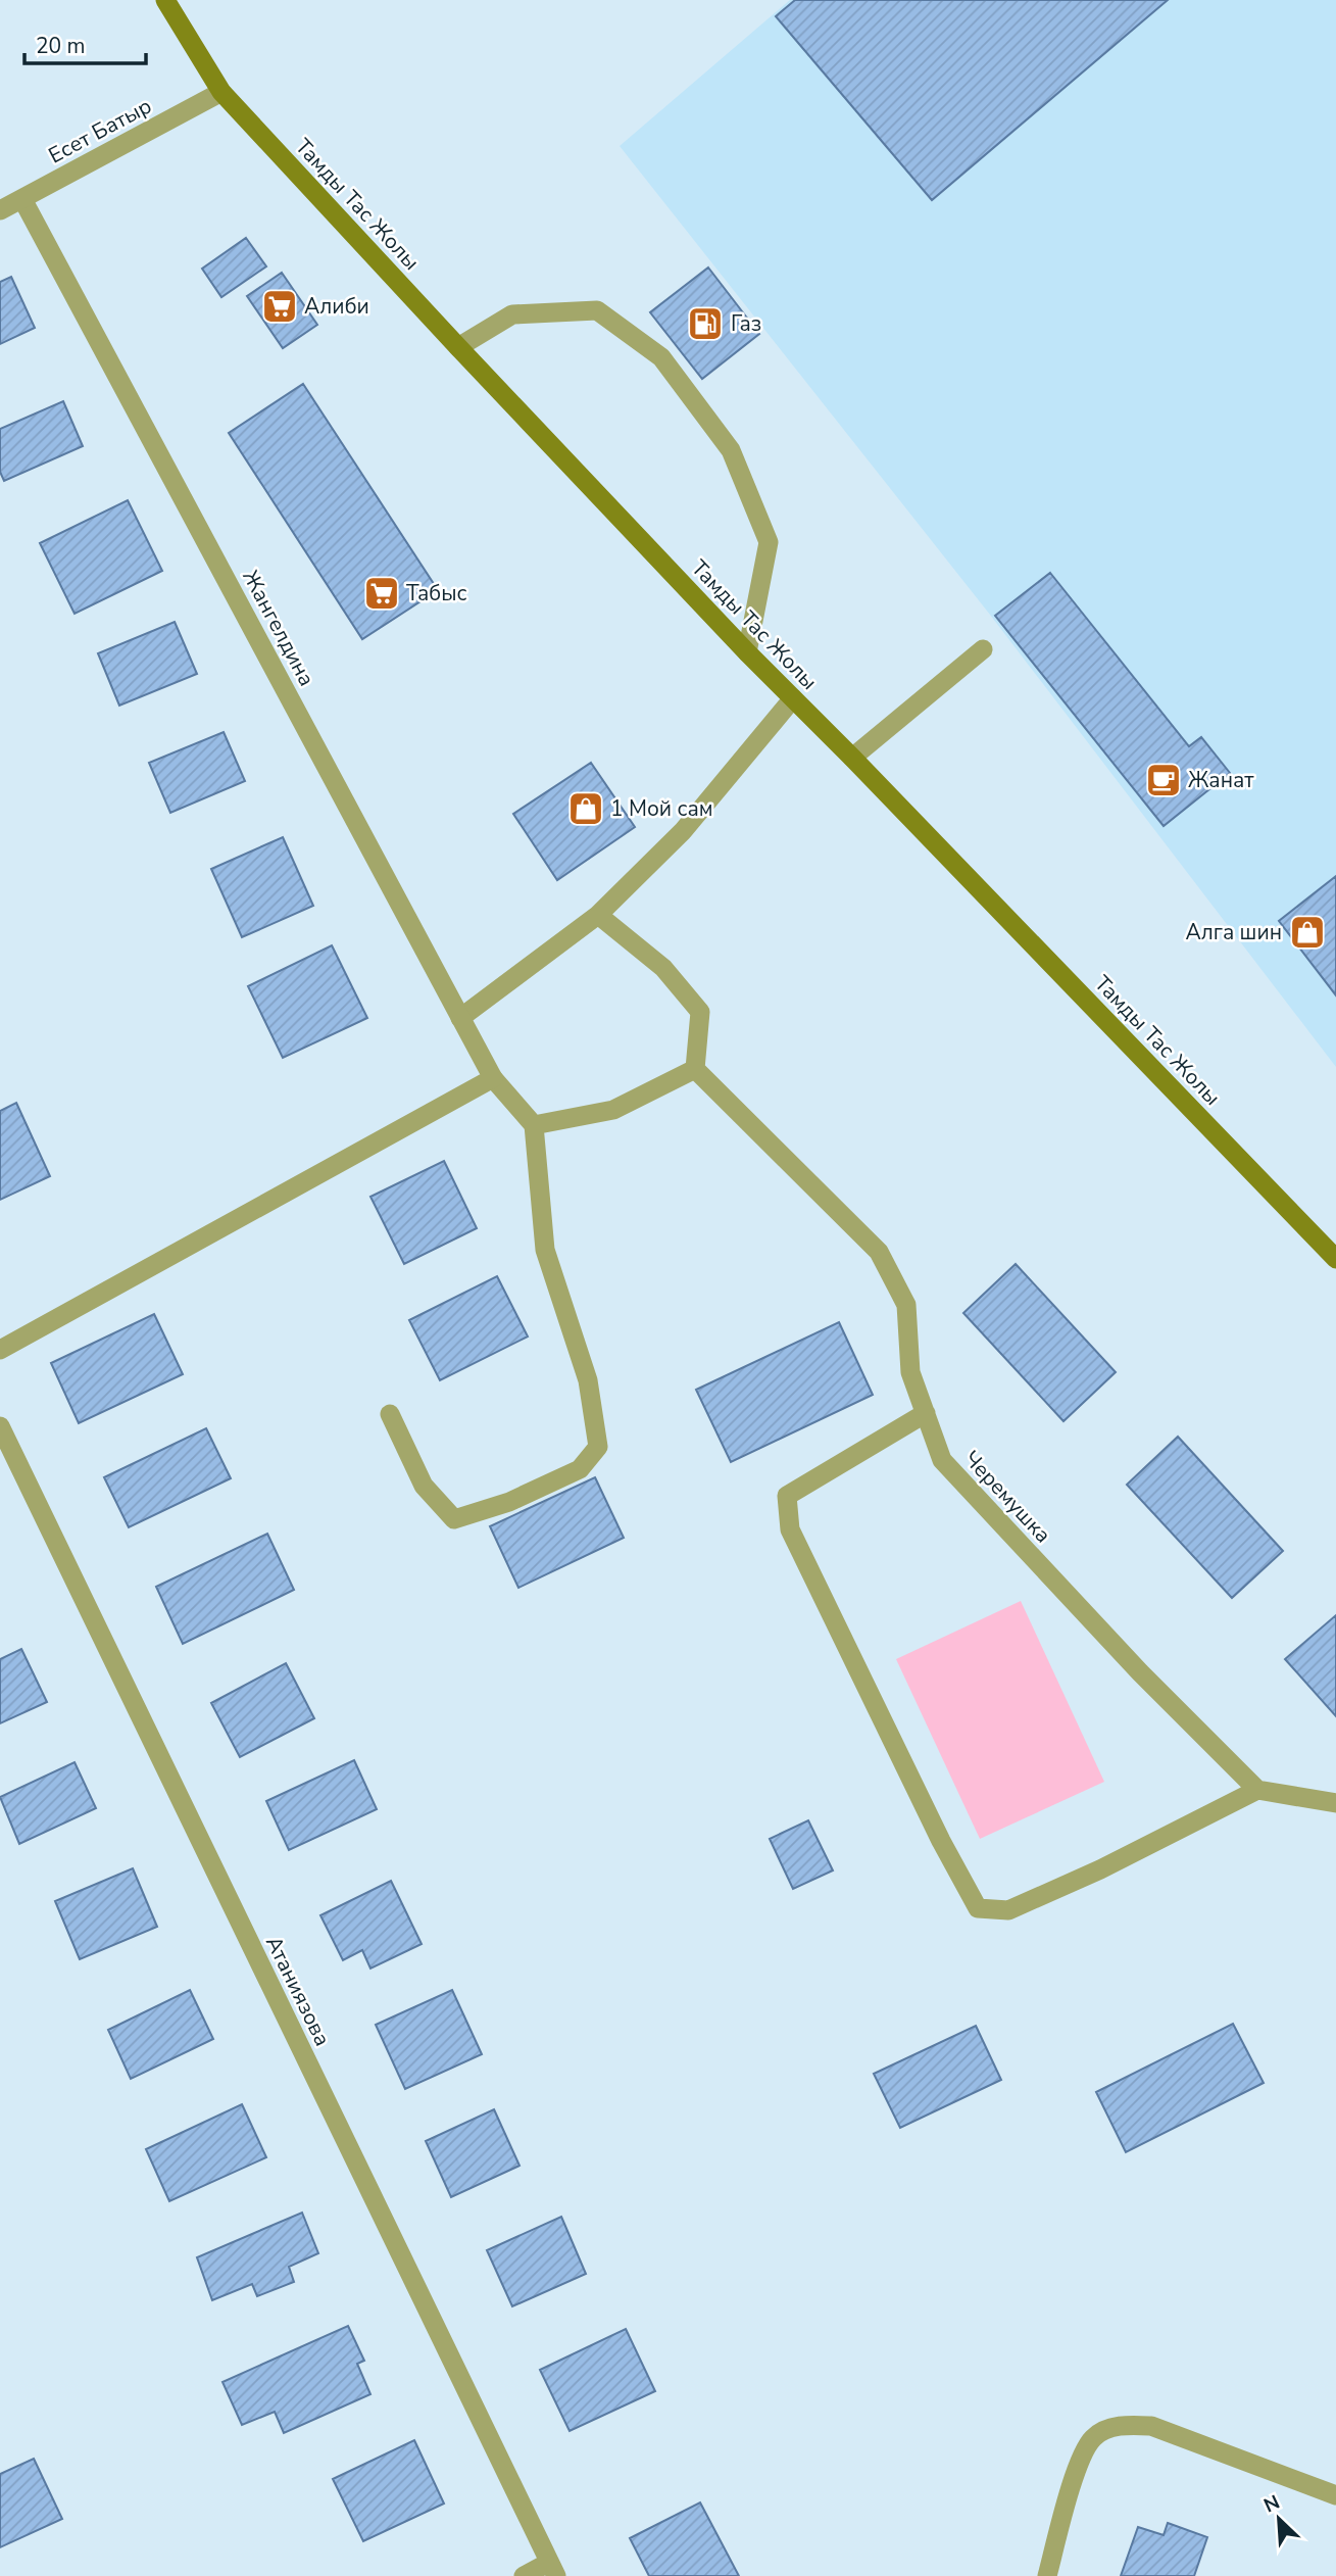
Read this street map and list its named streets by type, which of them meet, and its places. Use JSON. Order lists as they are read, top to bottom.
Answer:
{
  "streets": {
    "main road": ["Тамды Тас Жолы"],
    "street": [
      "Есет Батыр",
      "Жангелдина",
      "Черемушка",
      "Атаниязова"
    ]
  },
  "crossings": [
    ["Есет Батыр", "Тамды Тас Жолы"],
    ["Есет Батыр", "Жангелдина"],
    ["Жангелдина", "Черемушка"]
  ],
  "places": {
    "supermarket": ["Алиби", "Табыс"],
    "fuel station": ["Газ"],
    "cafe": ["Жанат"],
    "shop": ["1 Мой сам", "Алга шин"]
  },
  "scale_bar": "20 m",
  "north": "top left"
}
